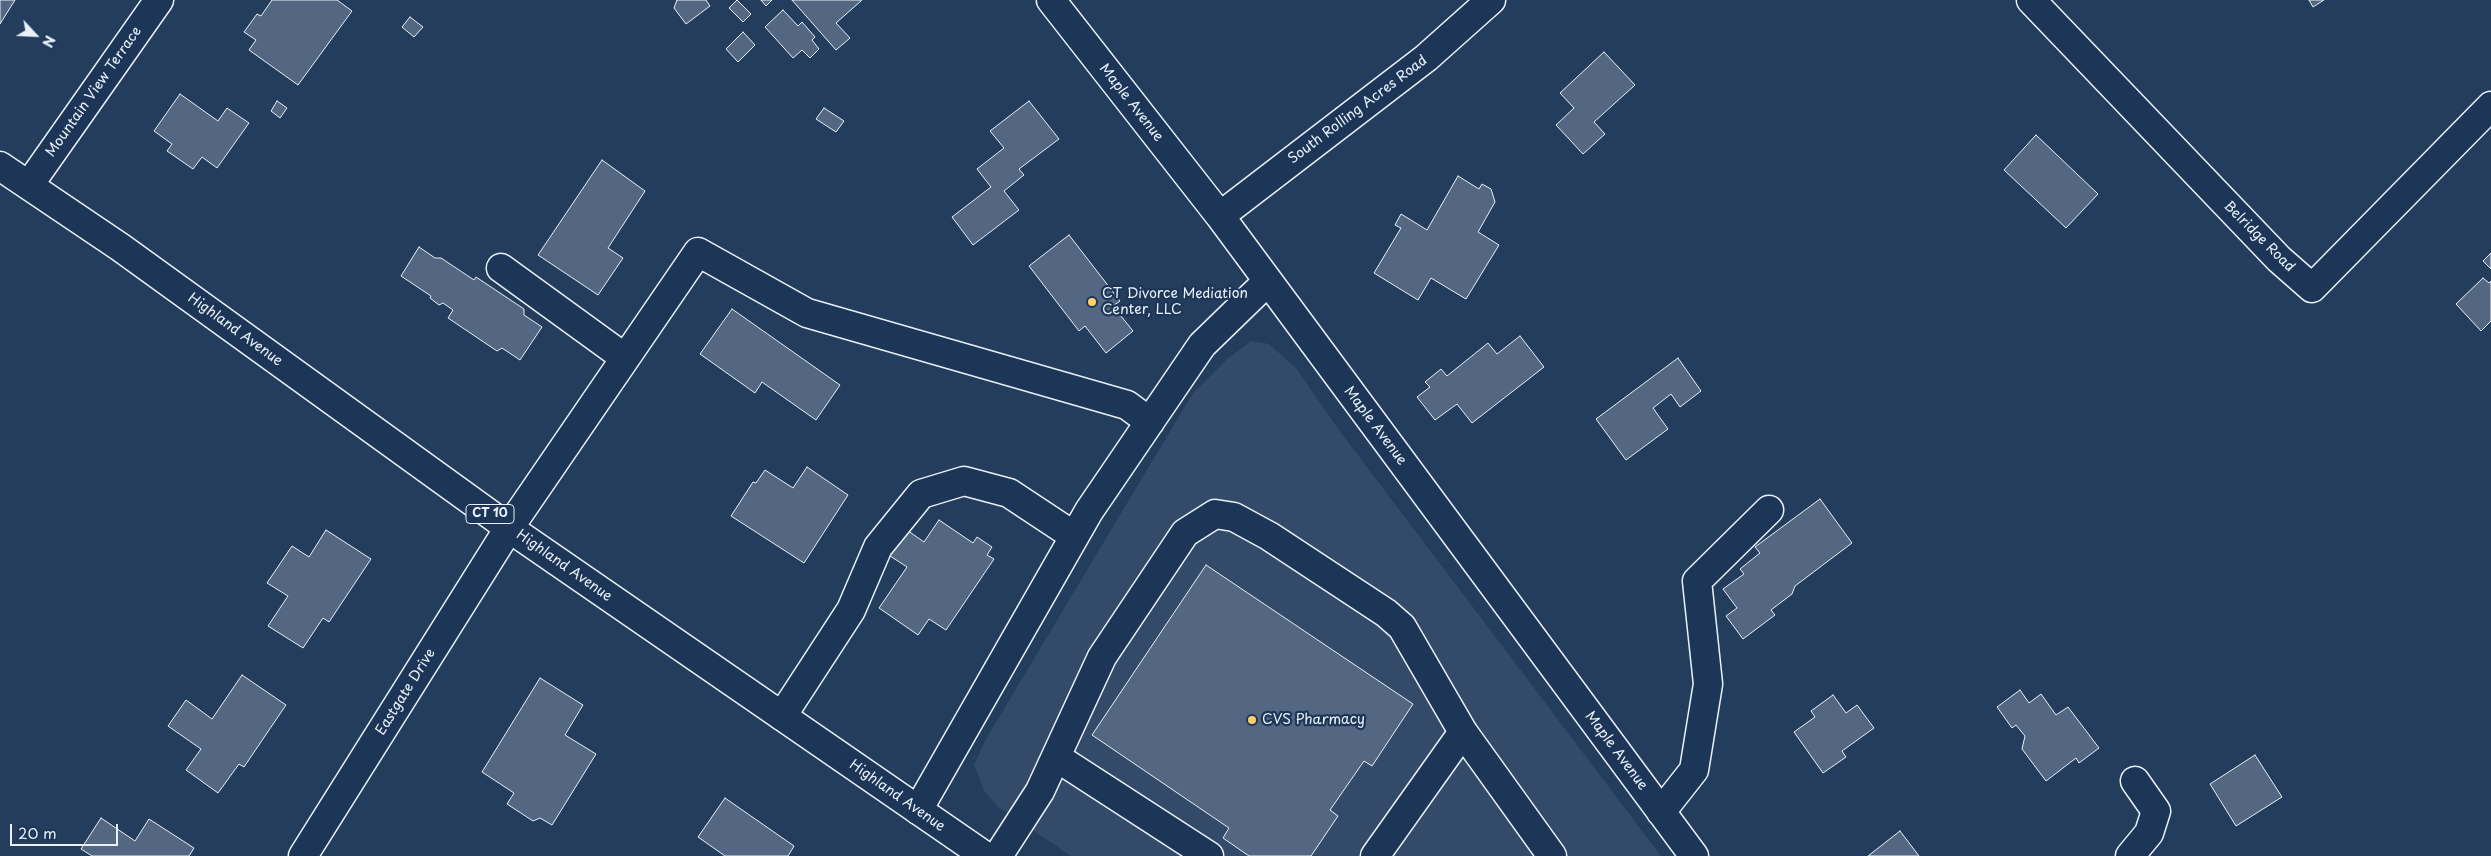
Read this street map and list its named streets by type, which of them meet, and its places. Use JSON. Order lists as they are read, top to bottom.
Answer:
{
  "streets": {
    "main road": [
      "Mountain View Terrace",
      "Maple Avenue",
      "South Rolling Acres Road",
      "Belridge Road",
      "Highland Avenue",
      "CT 10",
      "Eastgate Drive"
    ]
  },
  "crossings": [
    ["Mountain View Terrace", "Highland Avenue"],
    ["Maple Avenue", "South Rolling Acres Road"],
    ["Highland Avenue", "Eastgate Drive"]
  ],
  "places": ["CT Divorce Mediation Center, LLC", "CVS Pharmacy"],
  "scale_bar": "20 m",
  "north": "bottom right"
}
